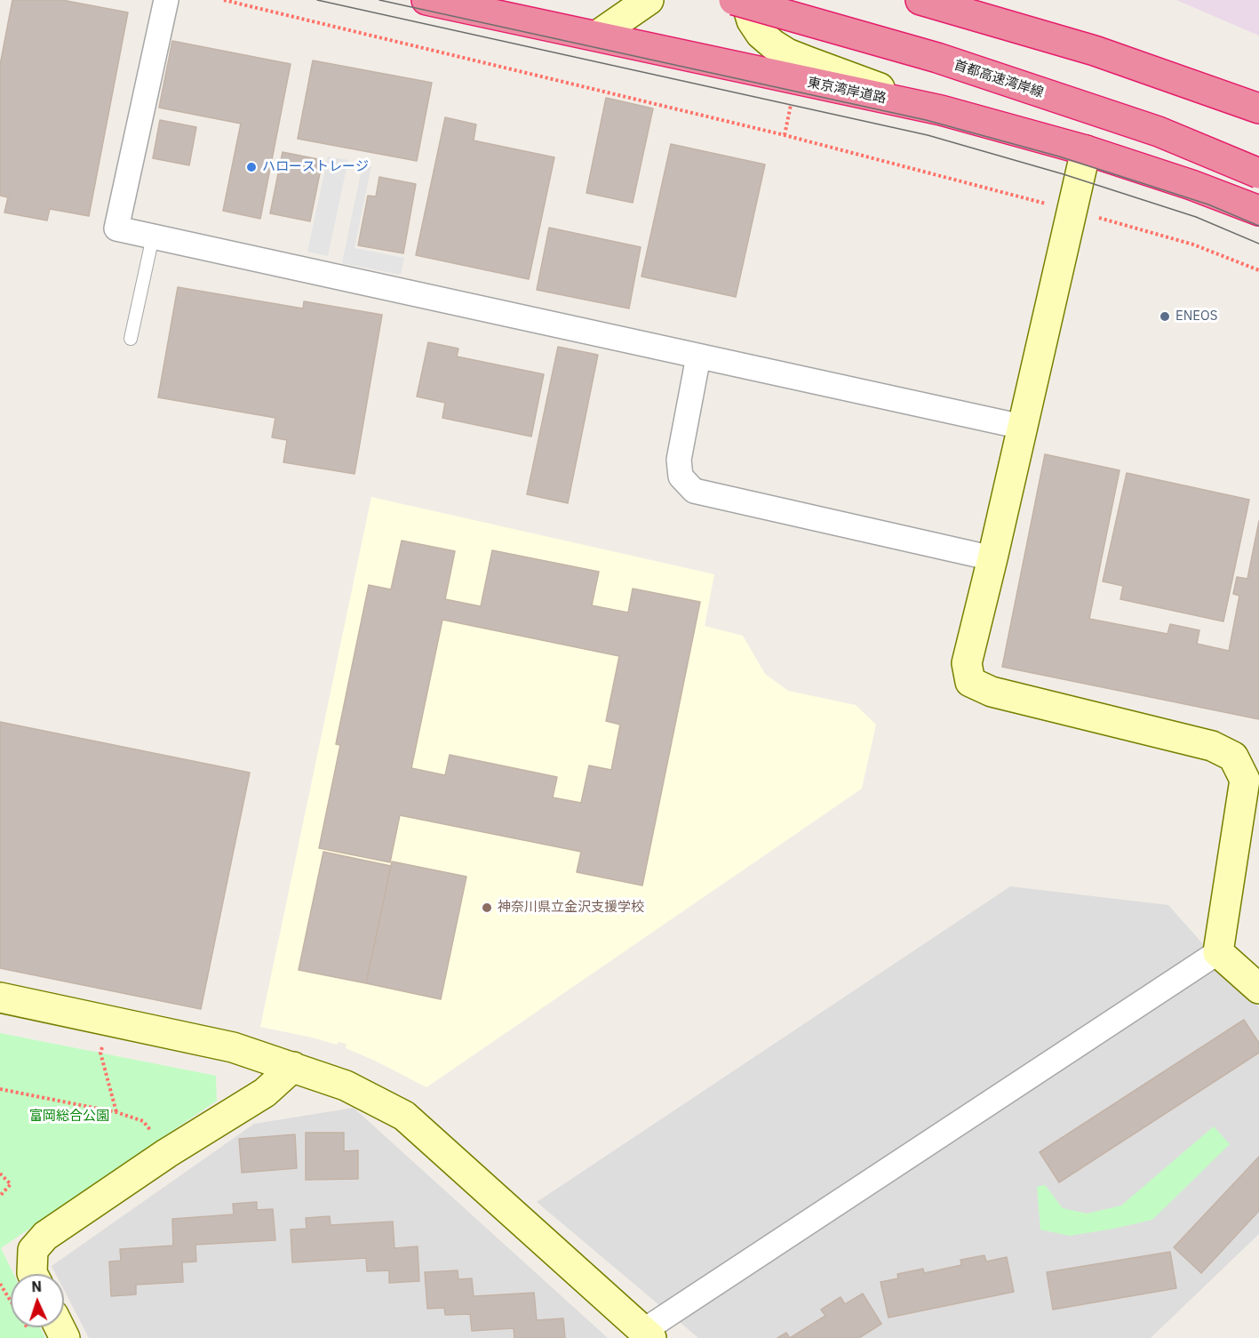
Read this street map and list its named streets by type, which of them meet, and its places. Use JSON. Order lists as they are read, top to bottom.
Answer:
{
  "streets": {
    "highway": ["首都高速湾岸線", "東京湾岸道路"]
  },
  "parks": ["富岡総合公園"],
  "places": ["ハローストレージ", "ENEOS", "神奈川県立金沢支援学校"],
  "north": "top"
}
